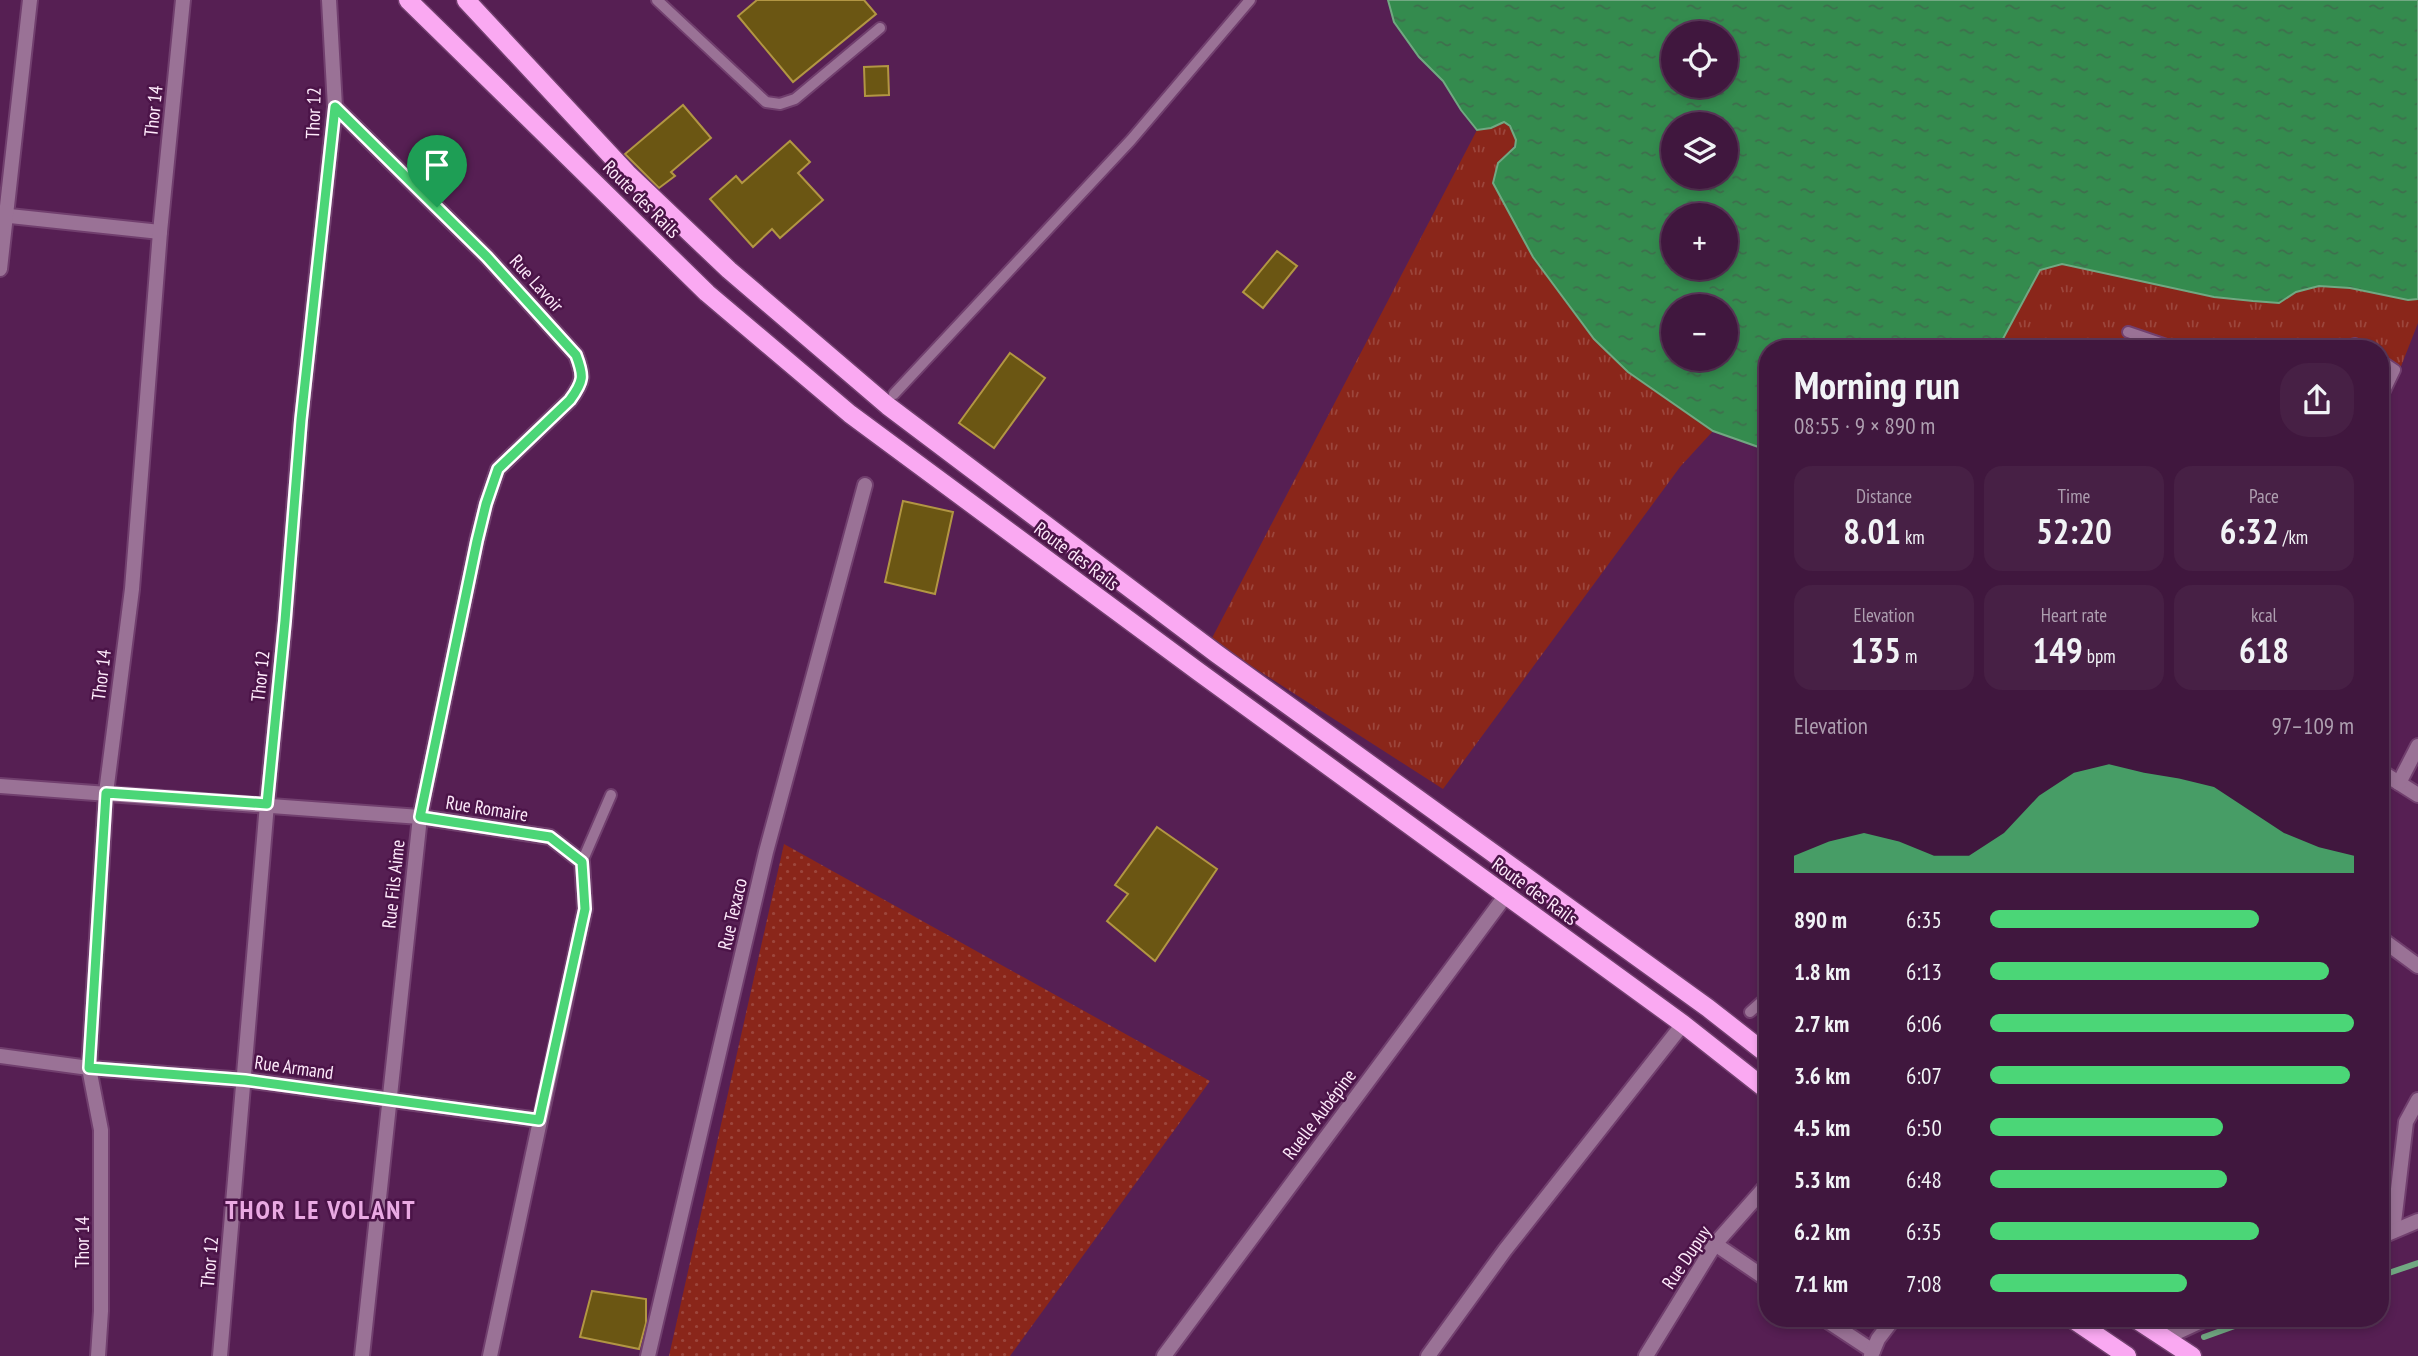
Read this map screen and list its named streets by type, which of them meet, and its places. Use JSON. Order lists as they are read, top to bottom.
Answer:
{
  "streets": {
    "main road": ["Route des Rails"],
    "street": [
      "Thor 14",
      "Thor 12",
      "Rue Lavoir",
      "Rue Romaire",
      "Rue Fils Aime",
      "Rue Texaco",
      "Rue Armand",
      "Ruelle Aubépine",
      "Rue Dupuy"
    ]
  },
  "crossings": [
    ["Thor 14", "Rue Romaire"],
    ["Thor 14", "Rue Armand"],
    ["Thor 12", "Rue Lavoir"],
    ["Thor 12", "Rue Romaire"],
    ["Thor 12", "Rue Armand"],
    ["Route des Rails", "Ruelle Aubépine"],
    ["Rue Lavoir", "Rue Fils Aime"],
    ["Rue Romaire", "Rue Fils Aime"],
    ["Rue Fils Aime", "Rue Armand"]
  ],
  "districts": ["THOR LE VOLANT"],
  "page": {
    "map_buttons": ["+", "−"],
    "heading": ["Morning run", "08:55 · 9 × 890 m"],
    "stats": [
      ["Distance", "8.01 km"],
      ["Time", "52:20"],
      ["Pace", "6:32 /km"],
      ["Elevation", "135 m"],
      ["Heart rate", "149 bpm"],
      ["kcal", "618"]
    ],
    "chart": ["Elevation", "97–109 m"],
    "list": [
      {
        "name": "890 m",
        "note": "6:35"
      },
      {
        "name": "1.8 km",
        "note": "6:13"
      },
      {
        "name": "2.7 km",
        "note": "6:06"
      },
      {
        "name": "3.6 km",
        "note": "6:07"
      },
      {
        "name": "4.5 km",
        "note": "6:50"
      },
      {
        "name": "5.3 km",
        "note": "6:48"
      },
      {
        "name": "6.2 km",
        "note": "6:35"
      },
      {
        "name": "7.1 km",
        "note": "7:08"
      }
    ]
  }
}
